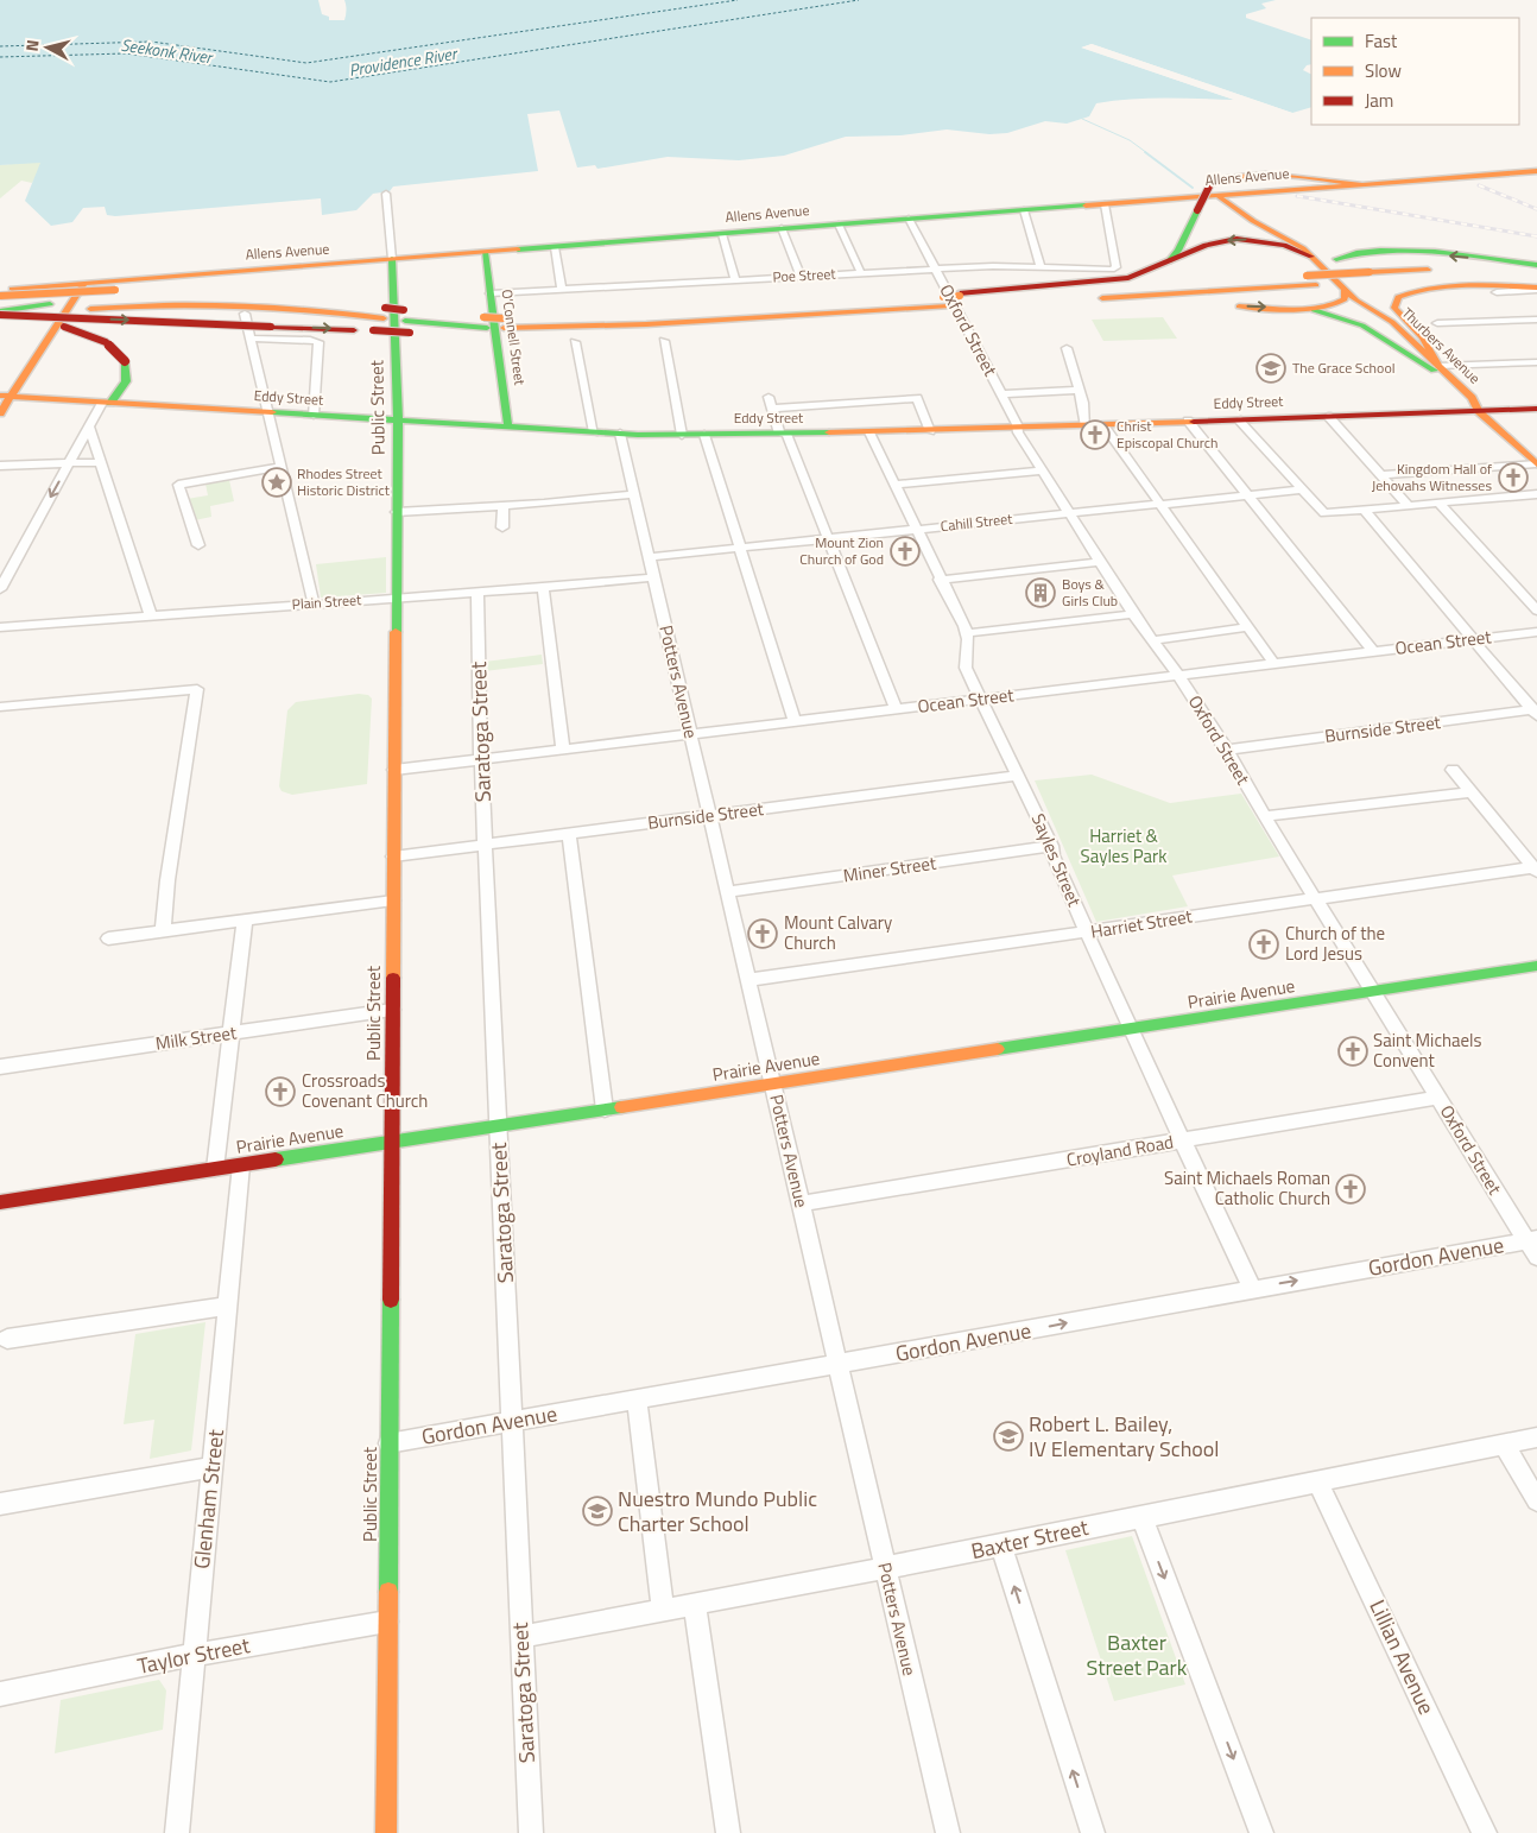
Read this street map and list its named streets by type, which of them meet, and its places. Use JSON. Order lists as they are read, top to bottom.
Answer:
{
  "streets": {
    "main road": [
      "Allens Avenue",
      "O'Connell Street",
      "Thurbers Avenue",
      "Eddy Street",
      "Public Street",
      "Prairie Avenue"
    ],
    "street": [
      "Poe Street",
      "Oxford Street",
      "Cahill Street",
      "Plain Street",
      "Ocean Street",
      "Potters Avenue",
      "Burnside Street",
      "Saratoga Street",
      "Sayles Street",
      "Miner Street",
      "Harriet Street",
      "Milk Street",
      "Croyland Road",
      "Gordon Avenue",
      "Glenham Street",
      "Baxter Street",
      "Taylor Street",
      "Lillian Avenue"
    ]
  },
  "crossings": [
    ["Allens Avenue", "Poe Street"],
    ["Allens Avenue", "Oxford Street"],
    ["Allens Avenue", "O'Connell Street"],
    ["Allens Avenue", "Thurbers Avenue"],
    ["Allens Avenue", "Public Street"],
    ["Poe Street", "Oxford Street"],
    ["Poe Street", "O'Connell Street"],
    ["Oxford Street", "Eddy Street"],
    ["Oxford Street", "Cahill Street"],
    ["Oxford Street", "Ocean Street"],
    ["Oxford Street", "Burnside Street"],
    ["Oxford Street", "Harriet Street"],
    ["Oxford Street", "Prairie Avenue"],
    ["Oxford Street", "Croyland Road"],
    ["Oxford Street", "Gordon Avenue"],
    ["O'Connell Street", "Eddy Street"],
    ["Thurbers Avenue", "Eddy Street"],
    ["Eddy Street", "Public Street"],
    ["Eddy Street", "Potters Avenue"],
    ["Eddy Street", "Sayles Street"],
    ["Public Street", "Plain Street"],
    ["Public Street", "Ocean Street"],
    ["Public Street", "Burnside Street"],
    ["Public Street", "Prairie Avenue"],
    ["Public Street", "Milk Street"],
    ["Public Street", "Gordon Avenue"],
    ["Public Street", "Taylor Street"],
    ["Cahill Street", "Potters Avenue"],
    ["Cahill Street", "Sayles Street"],
    ["Plain Street", "Potters Avenue"],
    ["Plain Street", "Saratoga Street"],
    ["Ocean Street", "Potters Avenue"],
    ["Ocean Street", "Saratoga Street"],
    ["Ocean Street", "Sayles Street"],
    ["Potters Avenue", "Burnside Street"],
    ["Potters Avenue", "Miner Street"],
    ["Potters Avenue", "Harriet Street"],
    ["Potters Avenue", "Prairie Avenue"],
    ["Potters Avenue", "Croyland Road"],
    ["Potters Avenue", "Gordon Avenue"],
    ["Potters Avenue", "Baxter Street"],
    ["Burnside Street", "Saratoga Street"],
    ["Burnside Street", "Sayles Street"],
    ["Saratoga Street", "Prairie Avenue"],
    ["Saratoga Street", "Gordon Avenue"],
    ["Saratoga Street", "Baxter Street"],
    ["Sayles Street", "Miner Street"],
    ["Sayles Street", "Harriet Street"],
    ["Sayles Street", "Prairie Avenue"],
    ["Sayles Street", "Croyland Road"],
    ["Sayles Street", "Gordon Avenue"],
    ["Prairie Avenue", "Glenham Street"],
    ["Glenham Street", "Taylor Street"],
    ["Baxter Street", "Lillian Avenue"]
  ],
  "one_way": ["Gordon Avenue"],
  "water": ["Seekonk River", "Providence River"],
  "parks": ["Harriet & Sayles Park", "Baxter Street Park"],
  "places": {
    "school or university": ["The Grace School", "Robert L. Bailey, IV Elementary School", "Nuestro Mundo Public Charter School"],
    "church": [
      "Christ Episcopal Church",
      "Kingdom Hall of Jehovahs Witnesses",
      "Mount Zion Church of God",
      "Mount Calvary Church",
      "Church of the Lord Jesus",
      "Saint Michaels Convent",
      "Crossroads Covenant Church",
      "Saint Michaels Roman Catholic Church"
    ],
    "place": ["Rhodes Street Historic District"],
    "building": ["Boys & Girls Club"]
  },
  "legend": ["Fast", "Slow", "Jam"],
  "north": "left"
}
